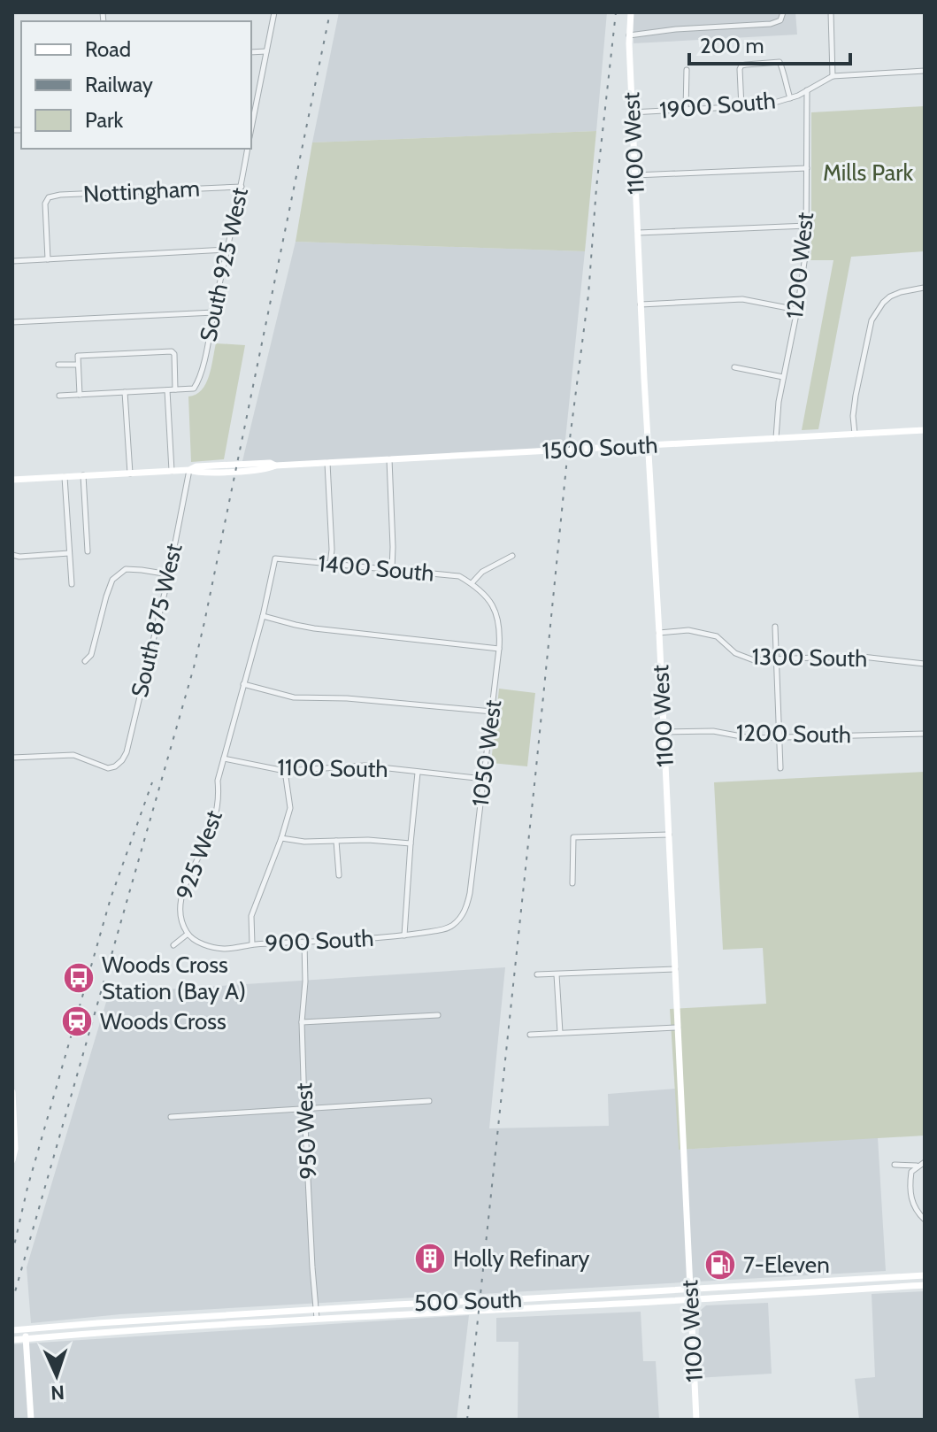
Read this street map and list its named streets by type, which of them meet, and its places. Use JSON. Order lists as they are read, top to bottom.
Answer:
{
  "streets": {
    "street": [
      "1900 South",
      "1100 West",
      "Nottingham",
      "South 925 West",
      "1200 West",
      "1500 South",
      "1400 South",
      "South 875 West",
      "1300 South",
      "1200 South",
      "1050 West",
      "1100 South",
      "925 West",
      "900 South",
      "950 West",
      "500 South"
    ]
  },
  "crossings": [
    ["1900 South", "1100 West"],
    ["1900 South", "1200 West"],
    ["1100 West", "1500 South"],
    ["1100 West", "1300 South"],
    ["1100 West", "1200 South"],
    ["1100 West", "500 South"],
    ["Nottingham", "South 925 West"],
    ["1200 West", "1500 South"],
    ["1500 South", "South 875 West"],
    ["1400 South", "1050 West"],
    ["1050 West", "1100 South"],
    ["1050 West", "900 South"],
    ["1100 South", "925 West"],
    ["925 West", "900 South"],
    ["900 South", "950 West"],
    ["950 West", "500 South"]
  ],
  "parks": ["Mills Park"],
  "places": {
    "bus stop": ["Woods Cross Station (Bay A)"],
    "station": ["Woods Cross"],
    "building": ["Holly Refinary"],
    "fuel station": ["7-Eleven"]
  },
  "legend": ["Road", "Railway", "Park"],
  "scale_bar": "200 m",
  "north": "bottom"
}
